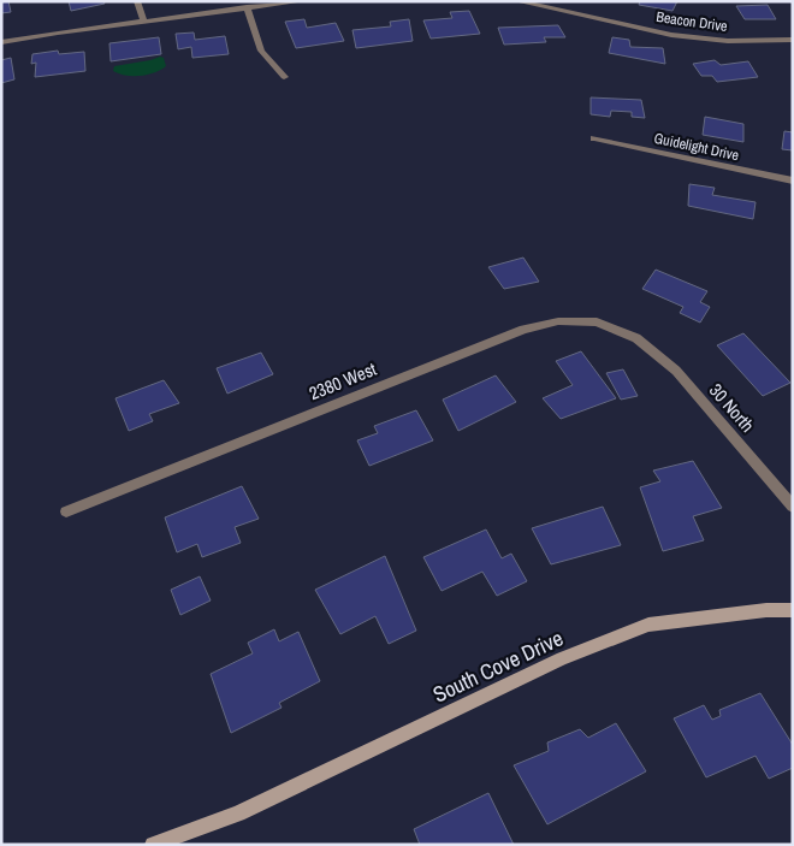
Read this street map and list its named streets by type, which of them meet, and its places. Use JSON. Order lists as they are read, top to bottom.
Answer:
{
  "streets": {
    "main road": ["South Cove Drive"],
    "street": [
      "Beacon Drive",
      "Guidelight Drive",
      "2380 West",
      "30 North"
    ]
  },
  "crossings": [
    ["2380 West", "30 North"]
  ]
}
